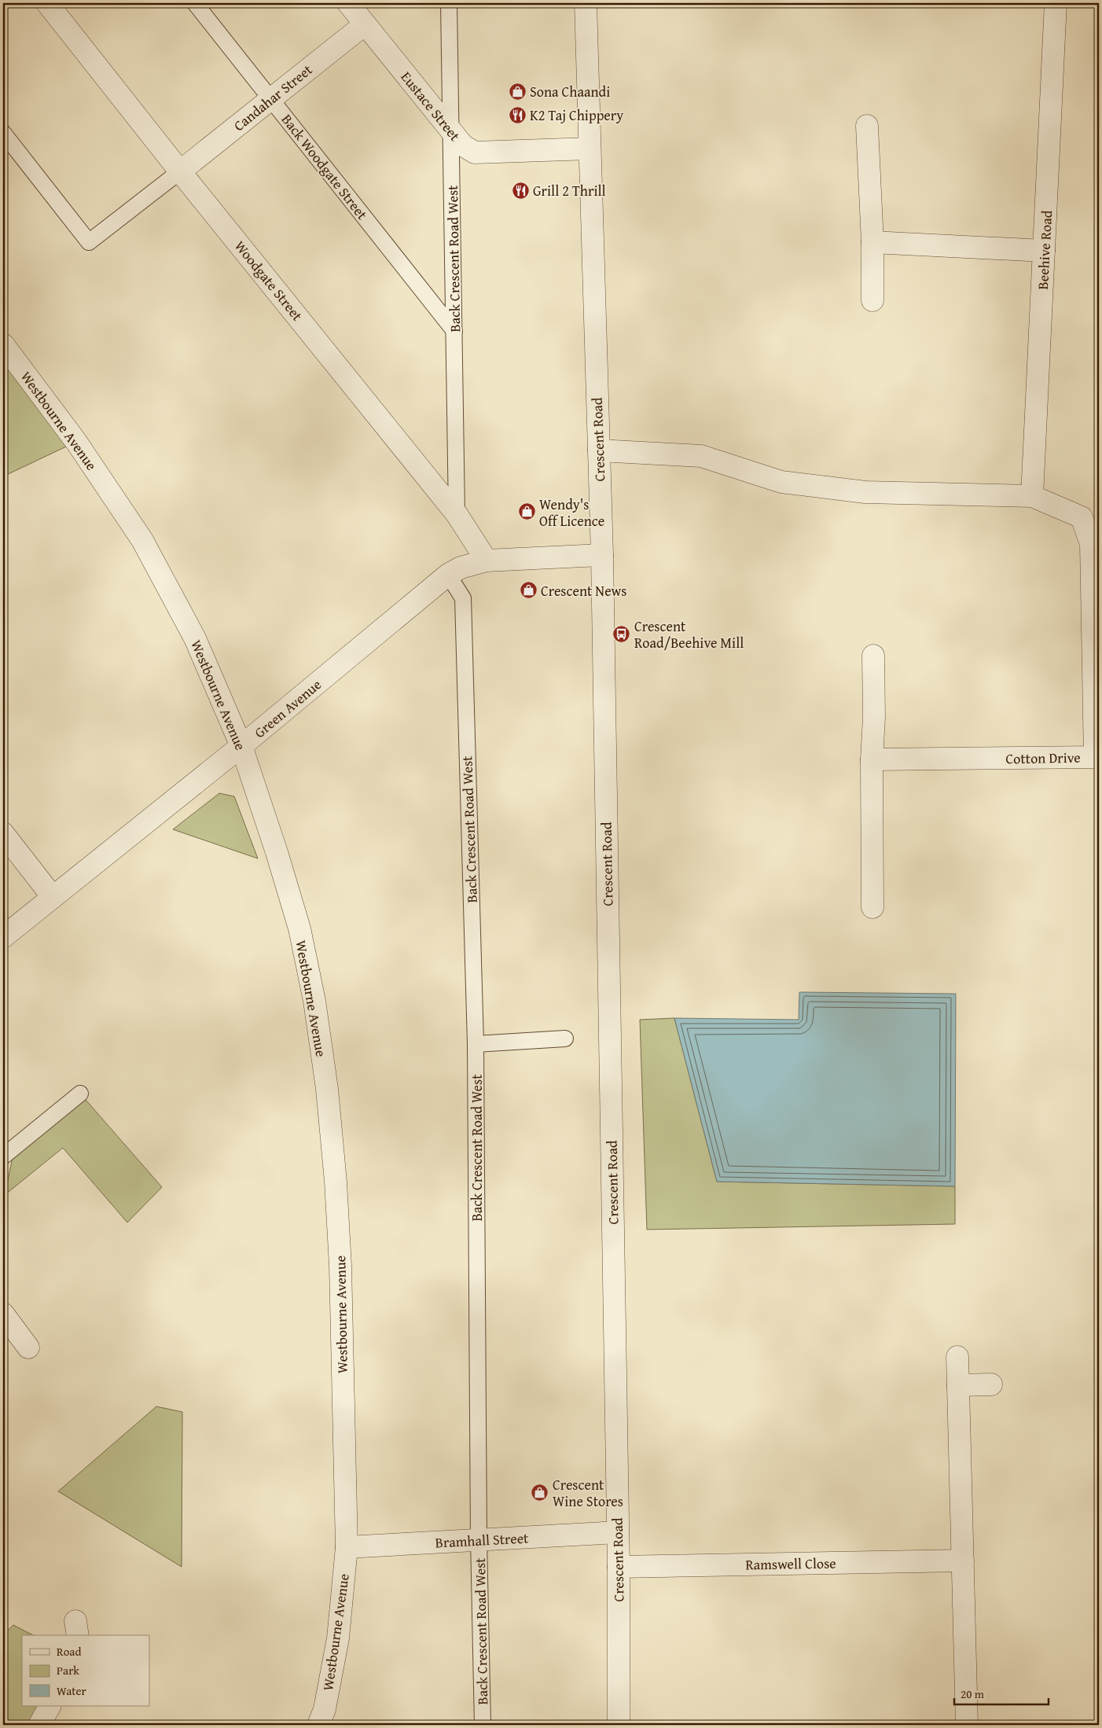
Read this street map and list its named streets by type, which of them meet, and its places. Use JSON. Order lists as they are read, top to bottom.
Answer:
{
  "streets": {
    "street": [
      "Candahar Street",
      "Eustace Street",
      "Beehive Road",
      "Woodgate Street",
      "Westbourne Avenue",
      "Crescent Road",
      "Green Avenue",
      "Cotton Drive",
      "Bramhall Street",
      "Ramswell Close"
    ],
    "lane": ["Back Woodgate Street", "Back Crescent Road West"]
  },
  "crossings": [
    ["Candahar Street", "Eustace Street"],
    ["Candahar Street", "Back Woodgate Street"],
    ["Candahar Street", "Woodgate Street"],
    ["Eustace Street", "Back Crescent Road West"],
    ["Eustace Street", "Crescent Road"],
    ["Back Woodgate Street", "Back Crescent Road West"],
    ["Beehive Road", "Cotton Drive"],
    ["Back Crescent Road West", "Woodgate Street"],
    ["Back Crescent Road West", "Green Avenue"],
    ["Back Crescent Road West", "Bramhall Street"],
    ["Woodgate Street", "Green Avenue"],
    ["Westbourne Avenue", "Green Avenue"],
    ["Westbourne Avenue", "Bramhall Street"],
    ["Crescent Road", "Green Avenue"],
    ["Crescent Road", "Bramhall Street"],
    ["Crescent Road", "Ramswell Close"]
  ],
  "places": {
    "shop": [
      "Sona Chaandi",
      "Wendy's Off Licence",
      "Crescent News",
      "Crescent Wine Stores"
    ],
    "restaurant": ["K2 Taj Chippery", "Grill 2 Thrill"],
    "bus stop": ["Crescent Road/Beehive Mill"]
  },
  "legend": ["Road", "Park", "Water"],
  "scale_bar": "20 m"
}
